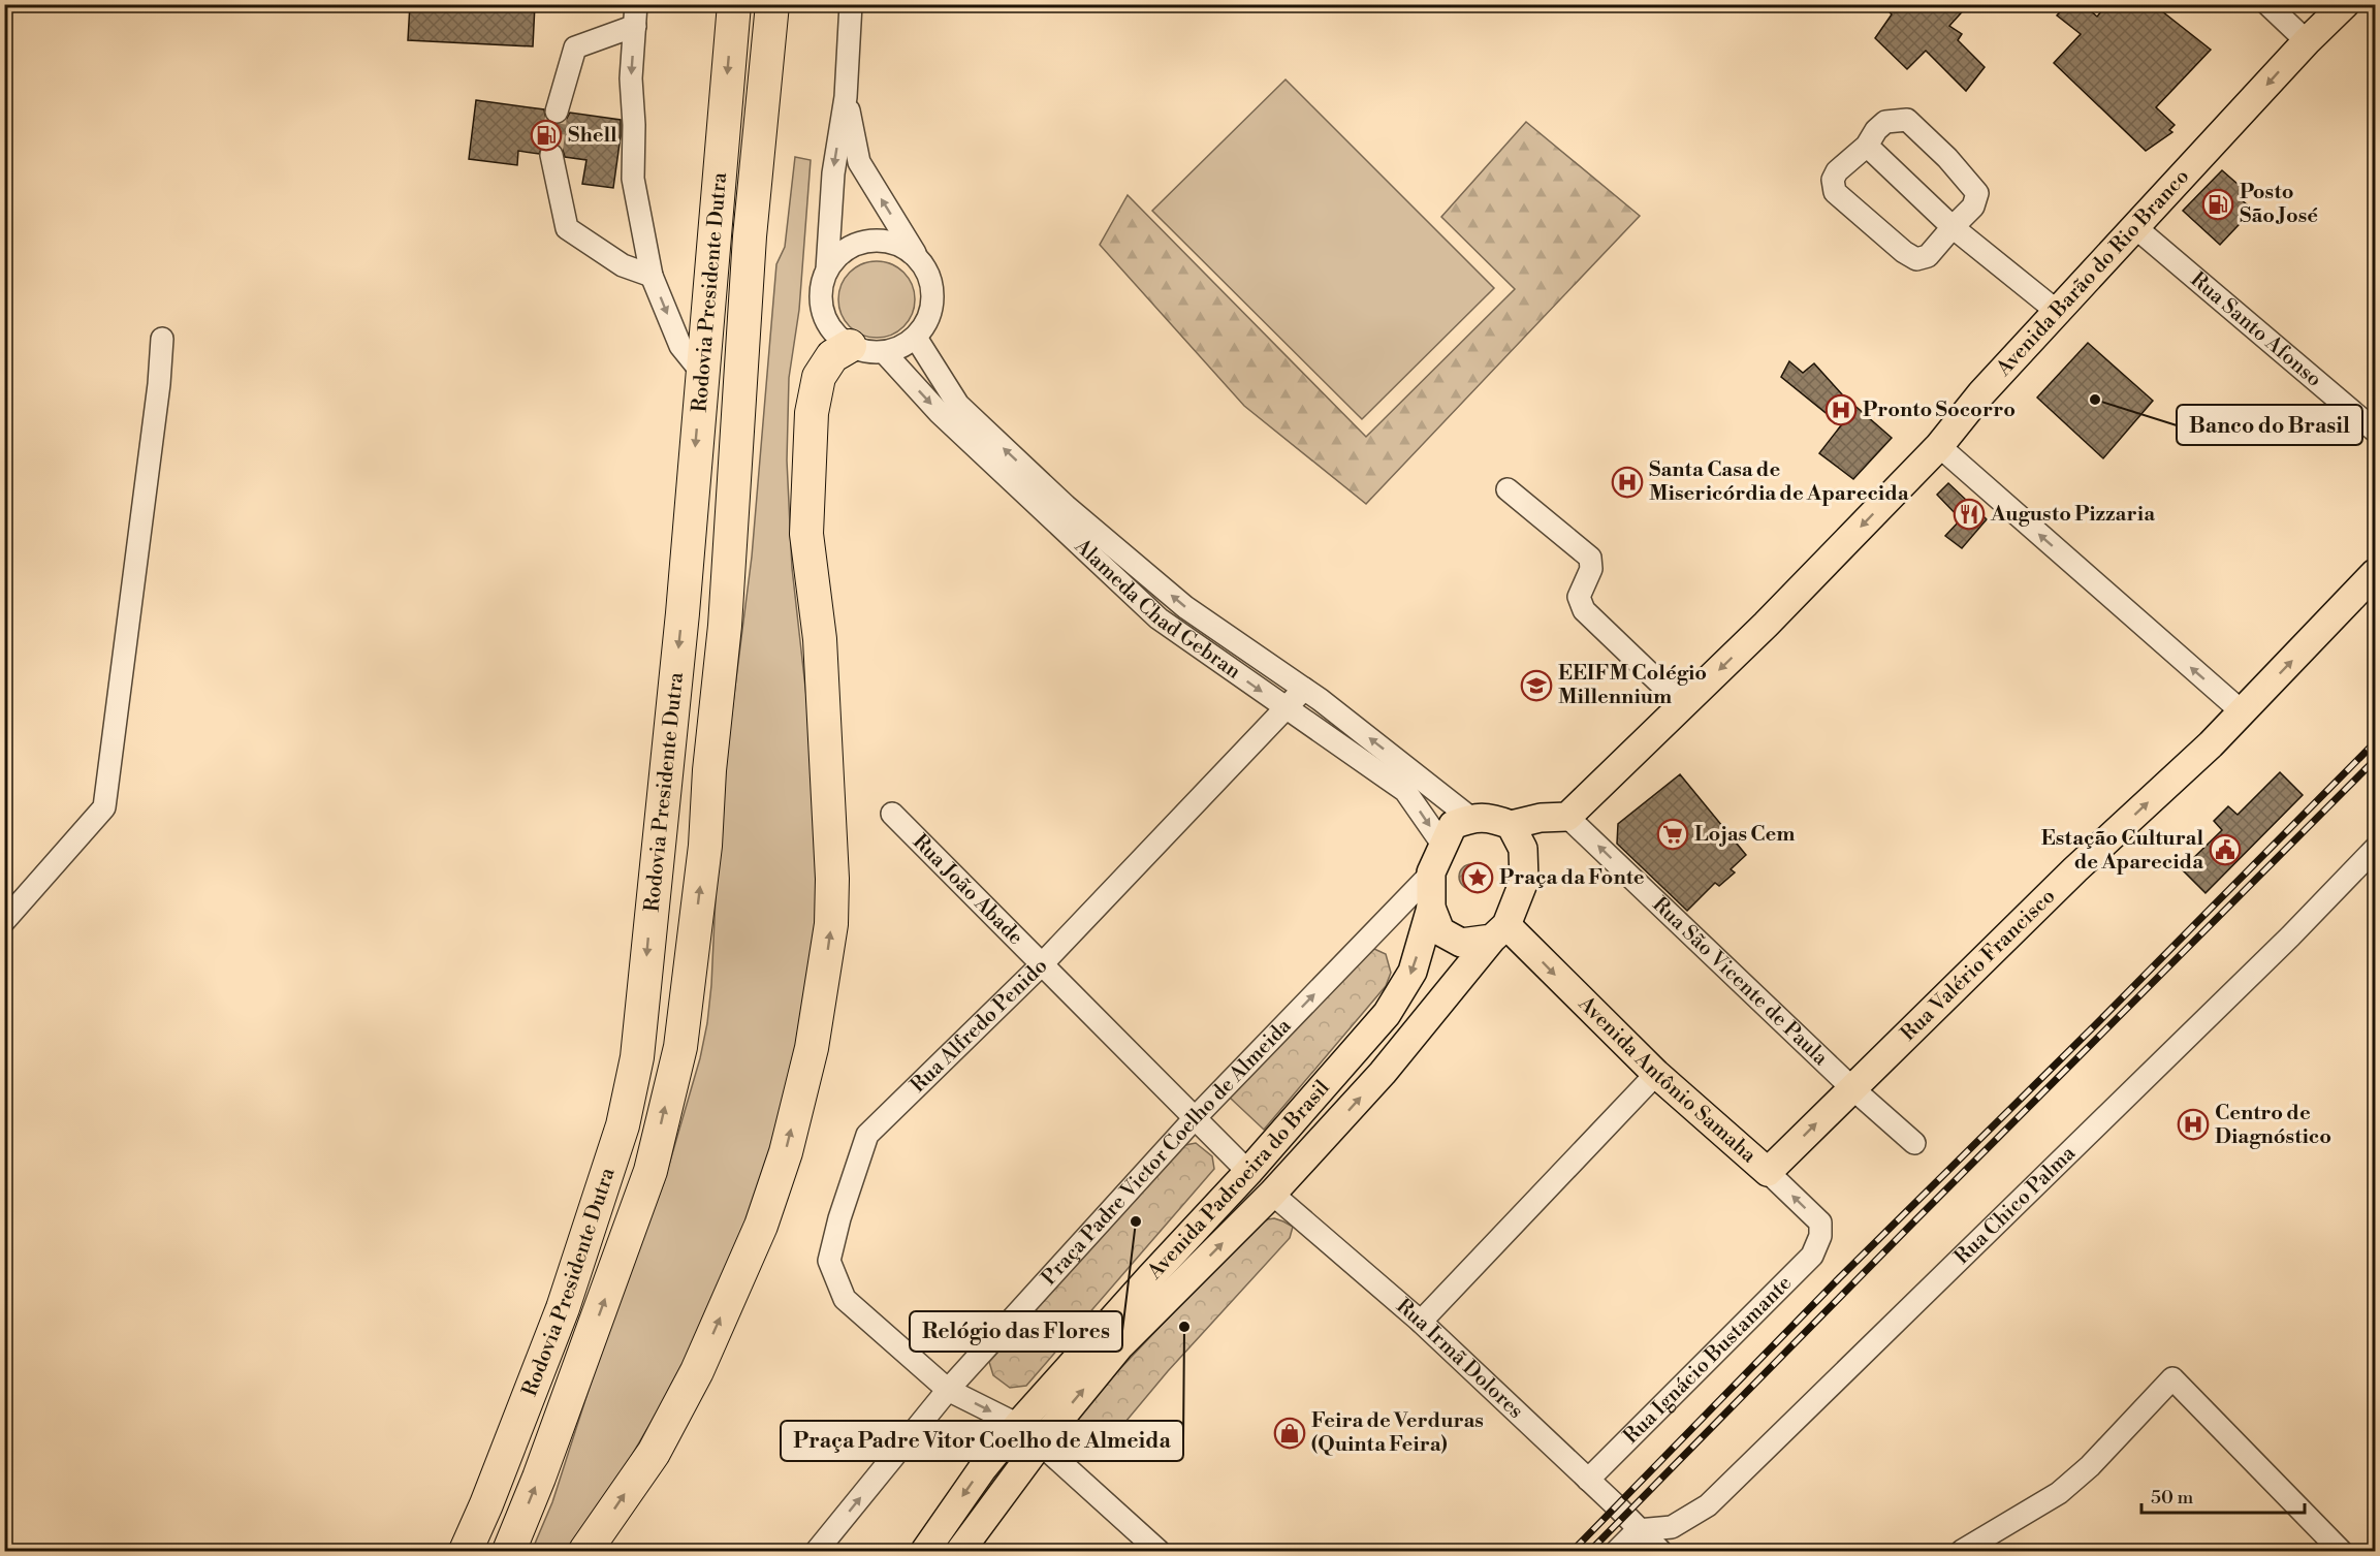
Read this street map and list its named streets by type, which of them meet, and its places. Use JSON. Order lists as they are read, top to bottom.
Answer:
{
  "streets": {
    "highway": ["Rodovia Presidente Dutra"],
    "main road": [
      "Avenida Barão do Rio Branco",
      "Rua Valério Francisco",
      "Avenida Antônio Samaha",
      "Avenida Padroeira do Brasil"
    ],
    "street": [
      "Rua Santo Afonso",
      "Alameda Chad Gebran",
      "Rua João Abade",
      "Rua São Vicente de Paula",
      "Rua Alfredo Penido",
      "Praça Padre Victor Coelho de Almeida",
      "Rua Chico Palma",
      "Rua Irmã Dolores",
      "Rua Ignácio Bustamante"
    ]
  },
  "crossings": [
    ["Avenida Barão do Rio Branco", "Rua Santo Afonso"],
    ["Avenida Barão do Rio Branco", "Rua São Vicente de Paula"],
    ["Alameda Chad Gebran", "Rua Alfredo Penido"],
    ["Alameda Chad Gebran", "Avenida Antônio Samaha"],
    ["Alameda Chad Gebran", "Praça Padre Victor Coelho de Almeida"],
    ["Alameda Chad Gebran", "Avenida Padroeira do Brasil"],
    ["Rua João Abade", "Rua Alfredo Penido"],
    ["Rua João Abade", "Praça Padre Victor Coelho de Almeida"],
    ["Rua João Abade", "Avenida Padroeira do Brasil"],
    ["Rua Valério Francisco", "Rua São Vicente de Paula"],
    ["Rua Valério Francisco", "Avenida Antônio Samaha"],
    ["Rua Alfredo Penido", "Praça Padre Victor Coelho de Almeida"],
    ["Rua Alfredo Penido", "Avenida Padroeira do Brasil"],
    ["Avenida Antônio Samaha", "Praça Padre Victor Coelho de Almeida"],
    ["Avenida Antônio Samaha", "Avenida Padroeira do Brasil"],
    ["Avenida Antônio Samaha", "Rua Ignácio Bustamante"],
    ["Praça Padre Victor Coelho de Almeida", "Avenida Padroeira do Brasil"],
    ["Avenida Padroeira do Brasil", "Rua Irmã Dolores"],
    ["Rua Chico Palma", "Rua Irmã Dolores"],
    ["Rua Irmã Dolores", "Rua Ignácio Bustamante"]
  ],
  "one_way": [
    "Avenida Barão do Rio Branco",
    "Rua Valério Francisco",
    "Rua São Vicente de Paula",
    "Praça Padre Victor Coelho de Almeida"
  ],
  "places": {
    "fuel station": ["Shell", "Posto São José"],
    "other": ["Banco do Brasil", "Relógio das Flores", "Praça Padre Vitor Coelho de Almeida"],
    "hospital": ["Pronto Socorro", "Santa Casa de Misericórdia de Aparecida", "Centro de Diagnóstico"],
    "restaurant": ["Augusto Pizzaria"],
    "school or university": ["EEIFM Colégio Millennium"],
    "supermarket": ["Lojas Cem"],
    "public building": ["Estação Cultural de Aparecida"],
    "place": ["Praça da Fonte"],
    "shop": ["Feira de Verduras (Quinta Feira)"]
  },
  "scale_bar": "50 m"
}
